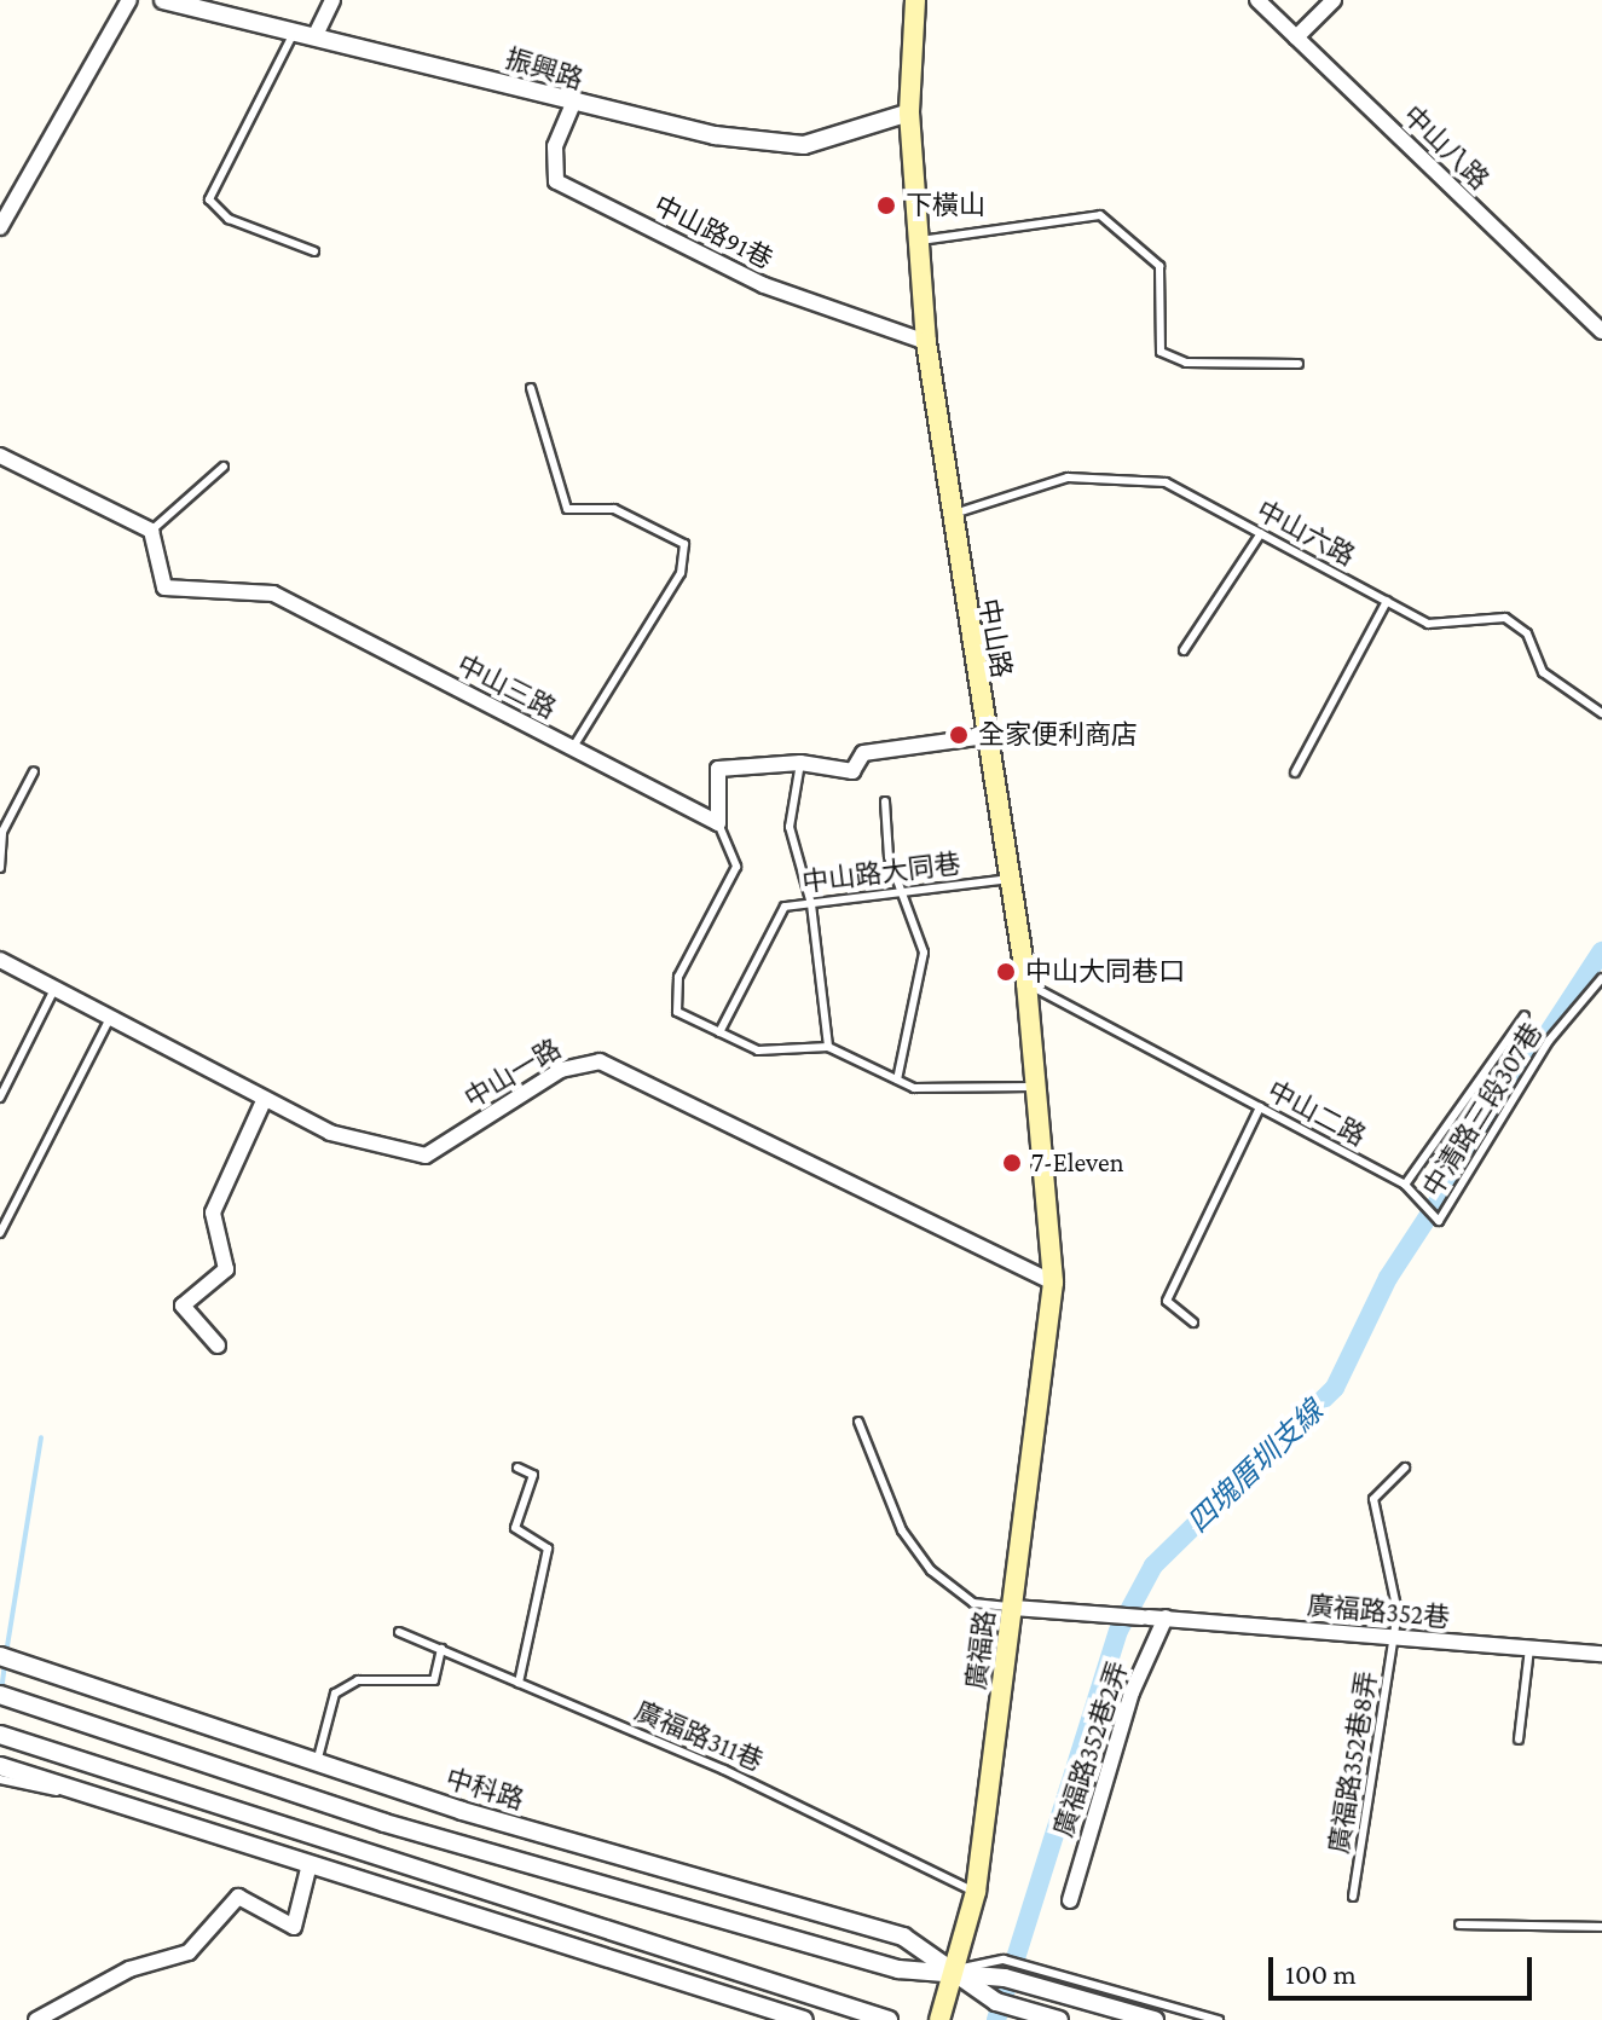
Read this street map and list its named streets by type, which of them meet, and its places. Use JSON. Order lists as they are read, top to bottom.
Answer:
{
  "streets": {
    "main road": ["中山路", "廣福路"],
    "street": [
      "振興路",
      "中山八路",
      "中山路91巷",
      "中山三路",
      "中山一路",
      "廣福路352巷",
      "廣福路352巷2弄",
      "中科路"
    ],
    "lane": [
      "中山六路",
      "中山路大同巷",
      "中清路三段307巷",
      "中山二路",
      "廣福路311巷",
      "廣福路352巷8弄"
    ]
  },
  "crossings": [
    ["振興路", "中山路91巷"],
    ["振興路", "中山路"],
    ["中山路91巷", "中山路"],
    ["中山六路", "中山路"],
    ["中山路", "中山路大同巷"],
    ["中山路", "中山一路"],
    ["中山路", "中山二路"],
    ["中山路", "廣福路"],
    ["中山一路", "廣福路"],
    ["中清路三段307巷", "中山二路"],
    ["廣福路352巷", "廣福路"],
    ["廣福路352巷", "廣福路352巷2弄"],
    ["廣福路352巷", "廣福路352巷8弄"],
    ["廣福路", "廣福路311巷"],
    ["廣福路", "中科路"]
  ],
  "water": ["四塊厝圳支線"],
  "places": [
    "下橫山",
    "全家便利商店",
    "中山大同巷口",
    "7-Eleven"
  ],
  "scale_bar": "100 m"
}
